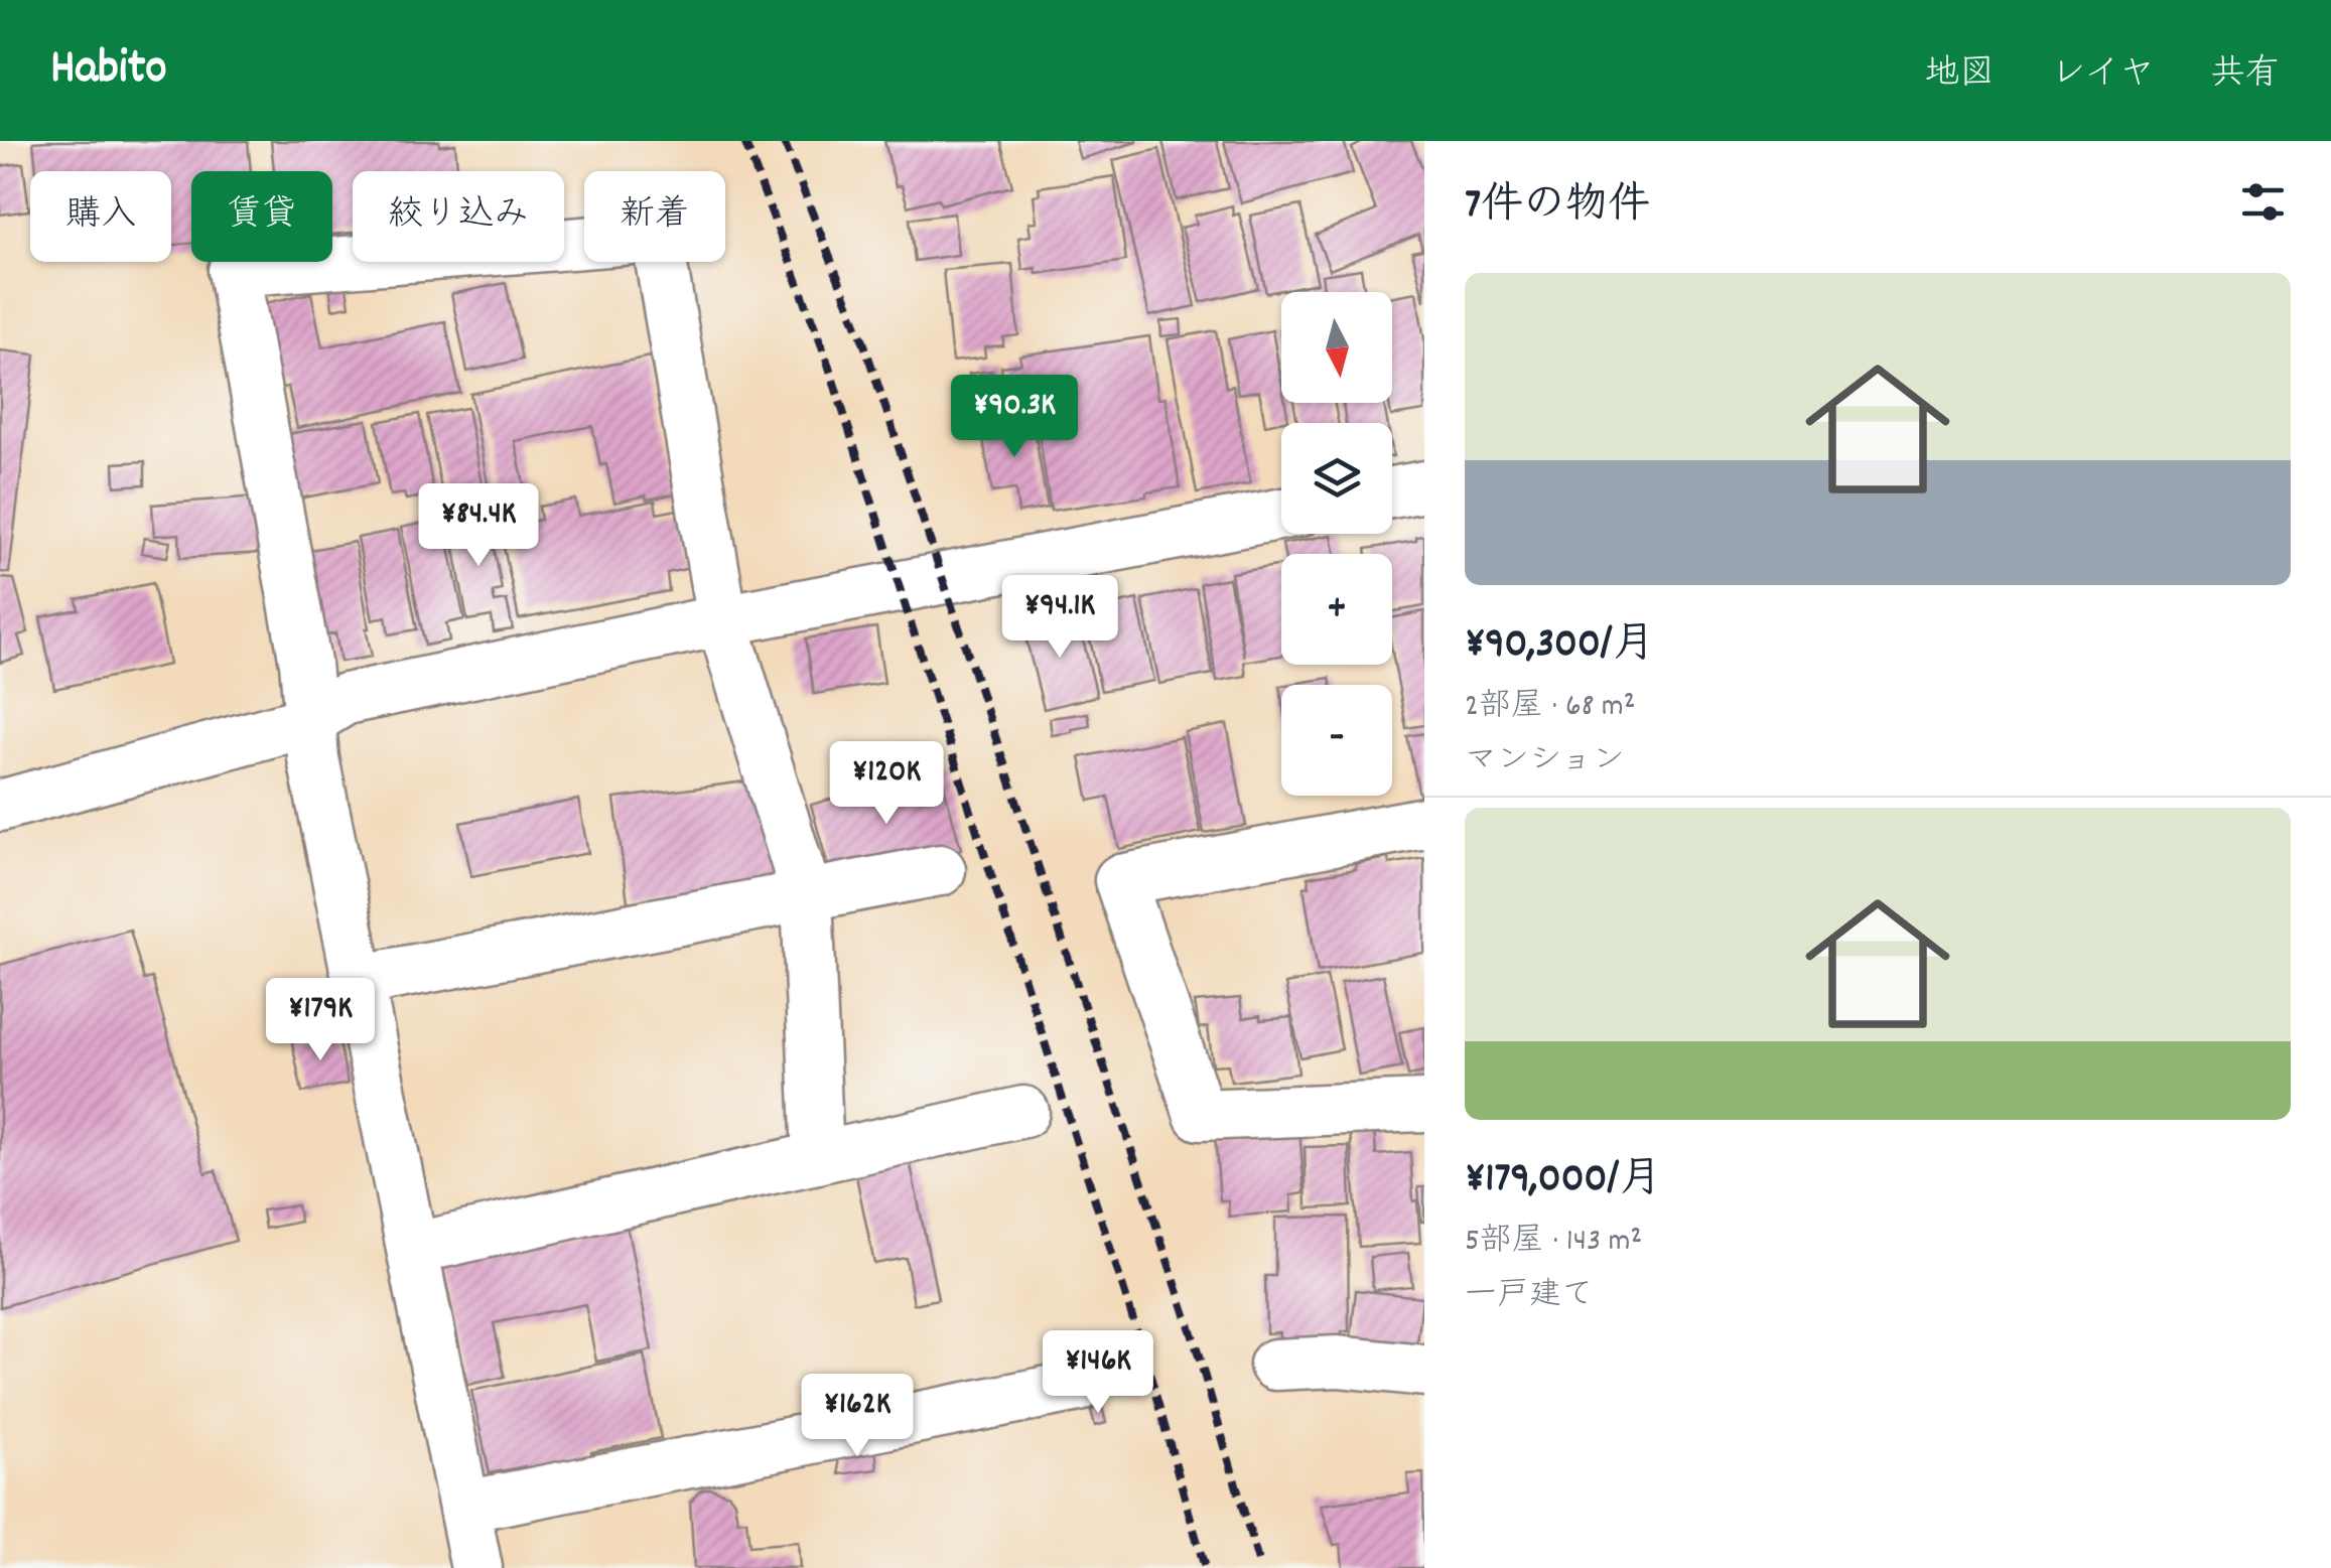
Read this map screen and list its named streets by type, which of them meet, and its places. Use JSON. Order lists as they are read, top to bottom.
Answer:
{
  "north": "bottom",
  "page": {
    "header": "Habito",
    "nav": ["地図", "レイヤ", "共有"],
    "heading": "7件の物件",
    "chip": [
      "購入",
      "賃貸",
      "絞り込み",
      "新着"
    ],
    "list": [
      {
        "name": "¥90,300/月",
        "note": "2部屋 · 68 m² · マンション"
      },
      {
        "name": "¥179,000/月",
        "note": "5部屋 · 143 m² · 一戸建て"
      }
    ],
    "map_buttons": ["+", "−"],
    "price": [
      "¥90.3K",
      "¥84.4K",
      "¥94.1K",
      "¥120K",
      "¥179K",
      "¥146K",
      "¥162K"
    ]
  }
}
